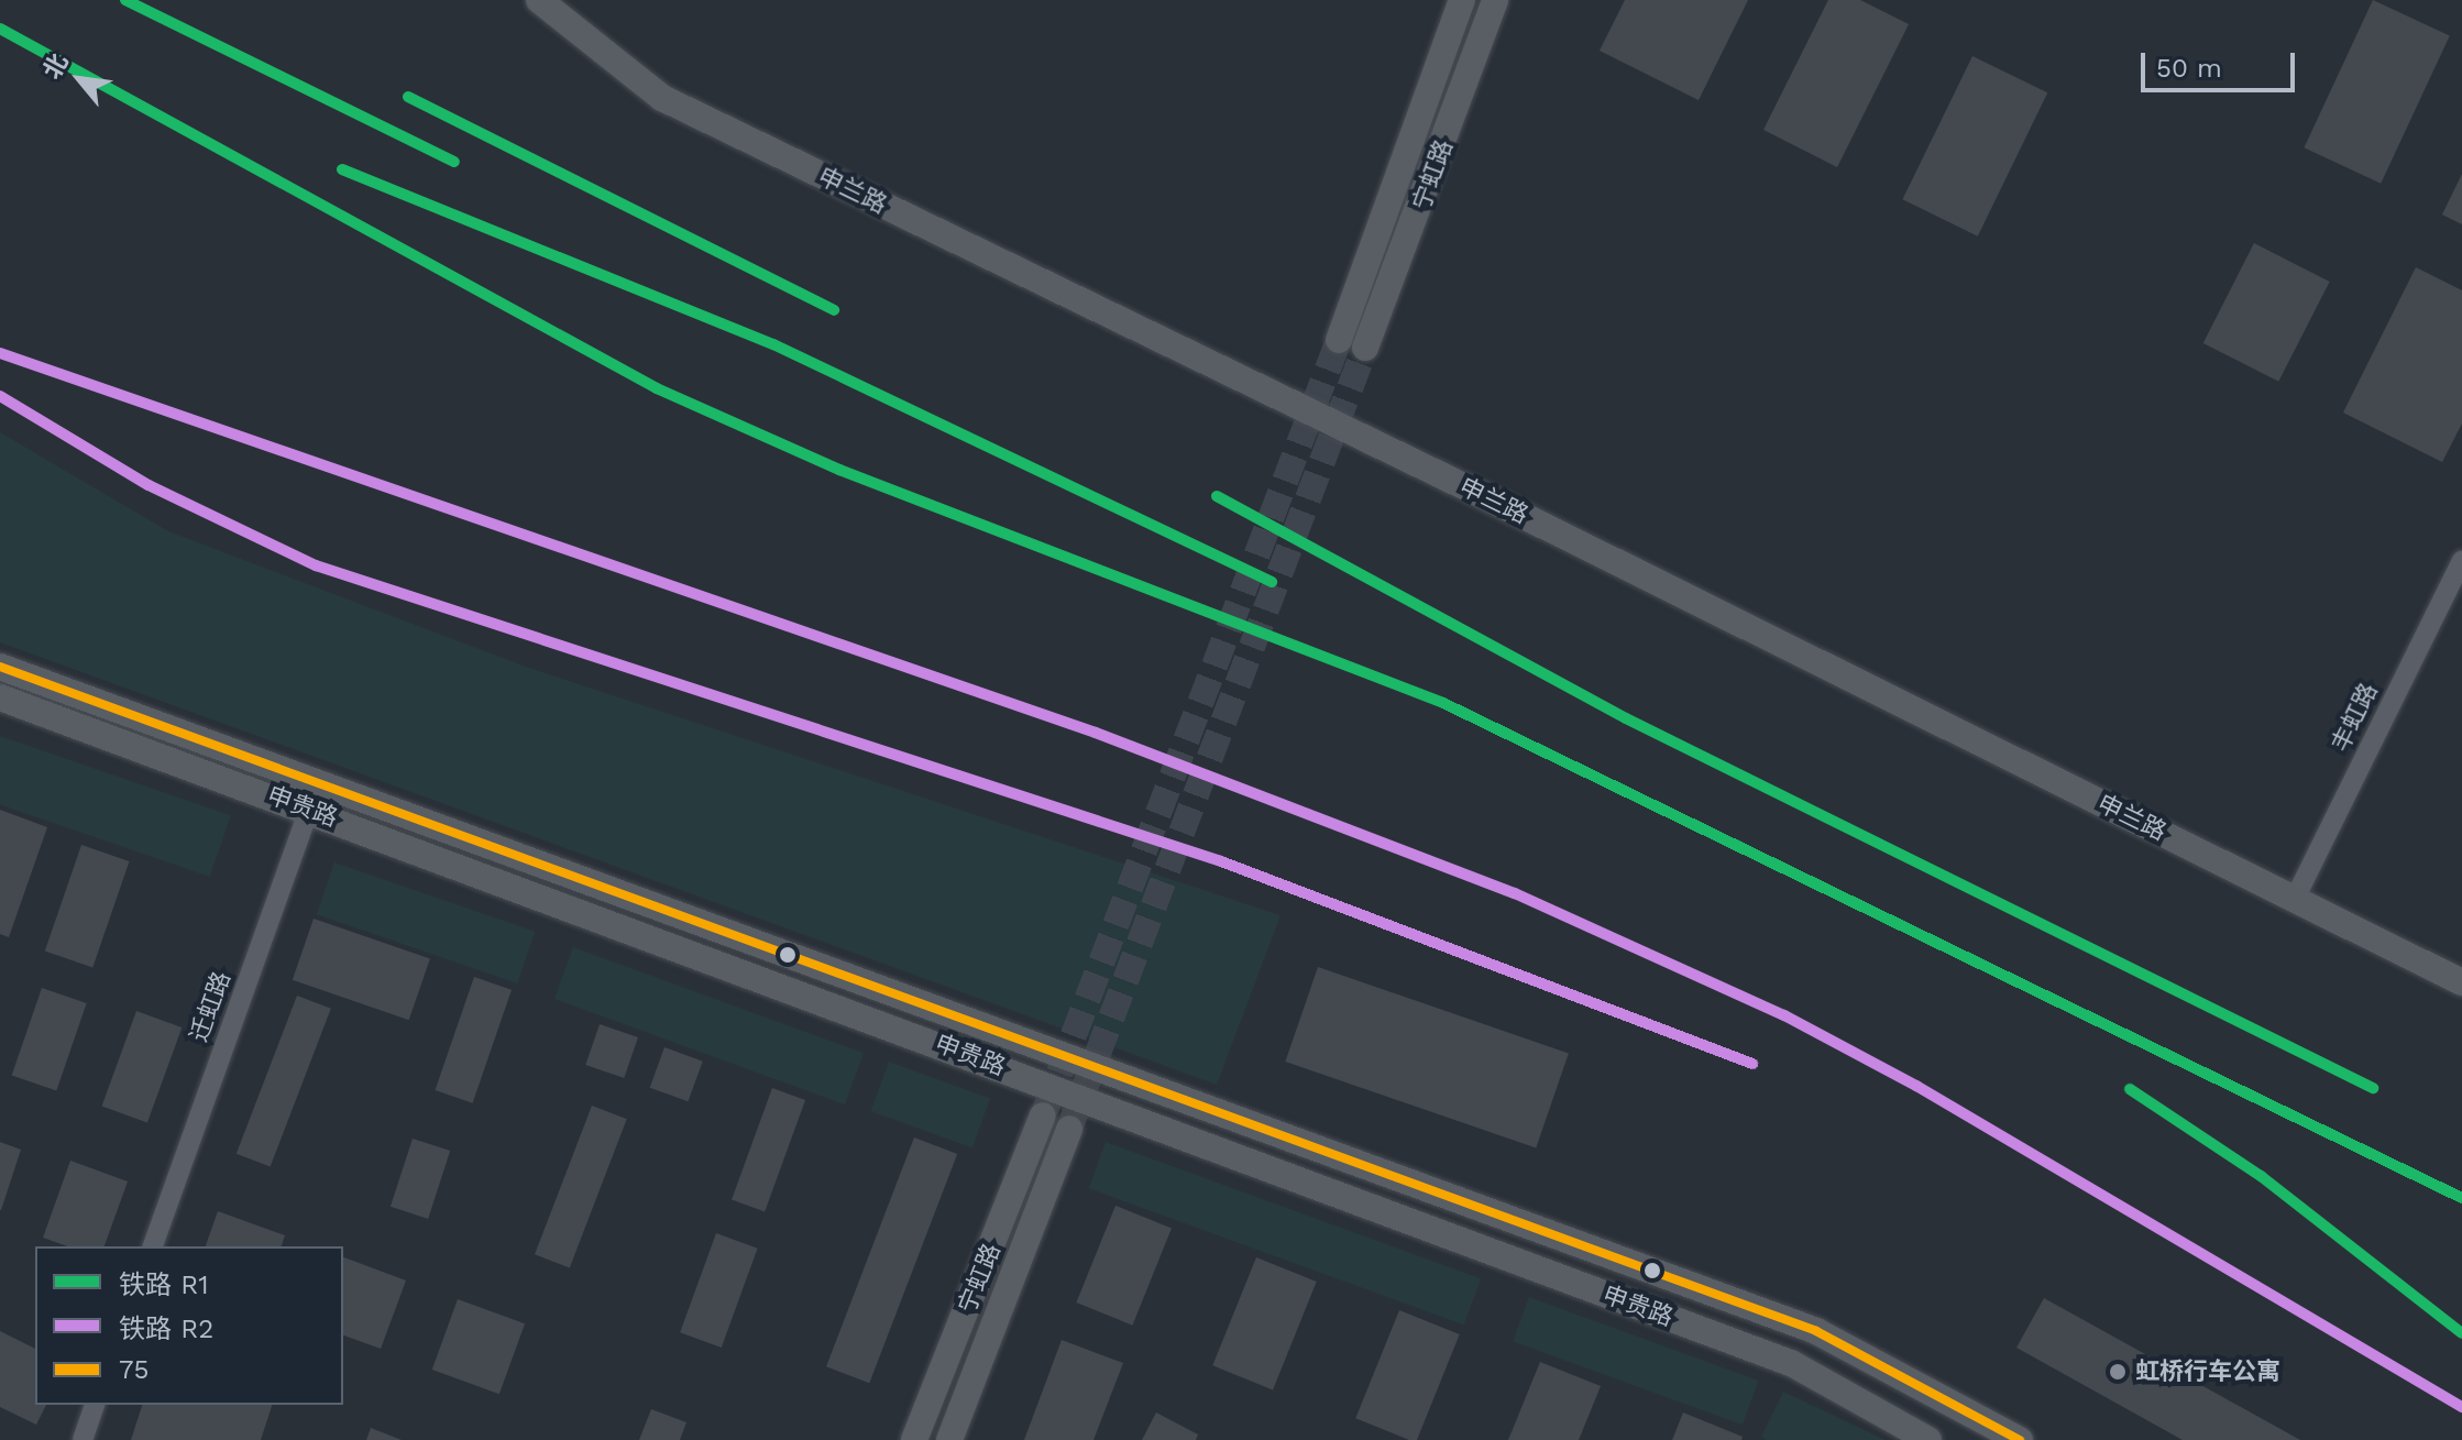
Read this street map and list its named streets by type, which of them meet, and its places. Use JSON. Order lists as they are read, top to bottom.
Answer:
{
  "streets": {
    "main road": ["宁虹路", "申兰路", "申贵路"],
    "street": ["丰虹路", "迁虹路"]
  },
  "crossings": [
    ["申兰路", "丰虹路"],
    ["申贵路", "迁虹路"]
  ],
  "places": ["虹桥行车公寓"],
  "lines": ["rail line R1", "rail line R2", "transit line 75"],
  "legend": ["铁路 R1", "铁路 R2", "75"],
  "scale_bar": "50 m",
  "north": "top left"
}
